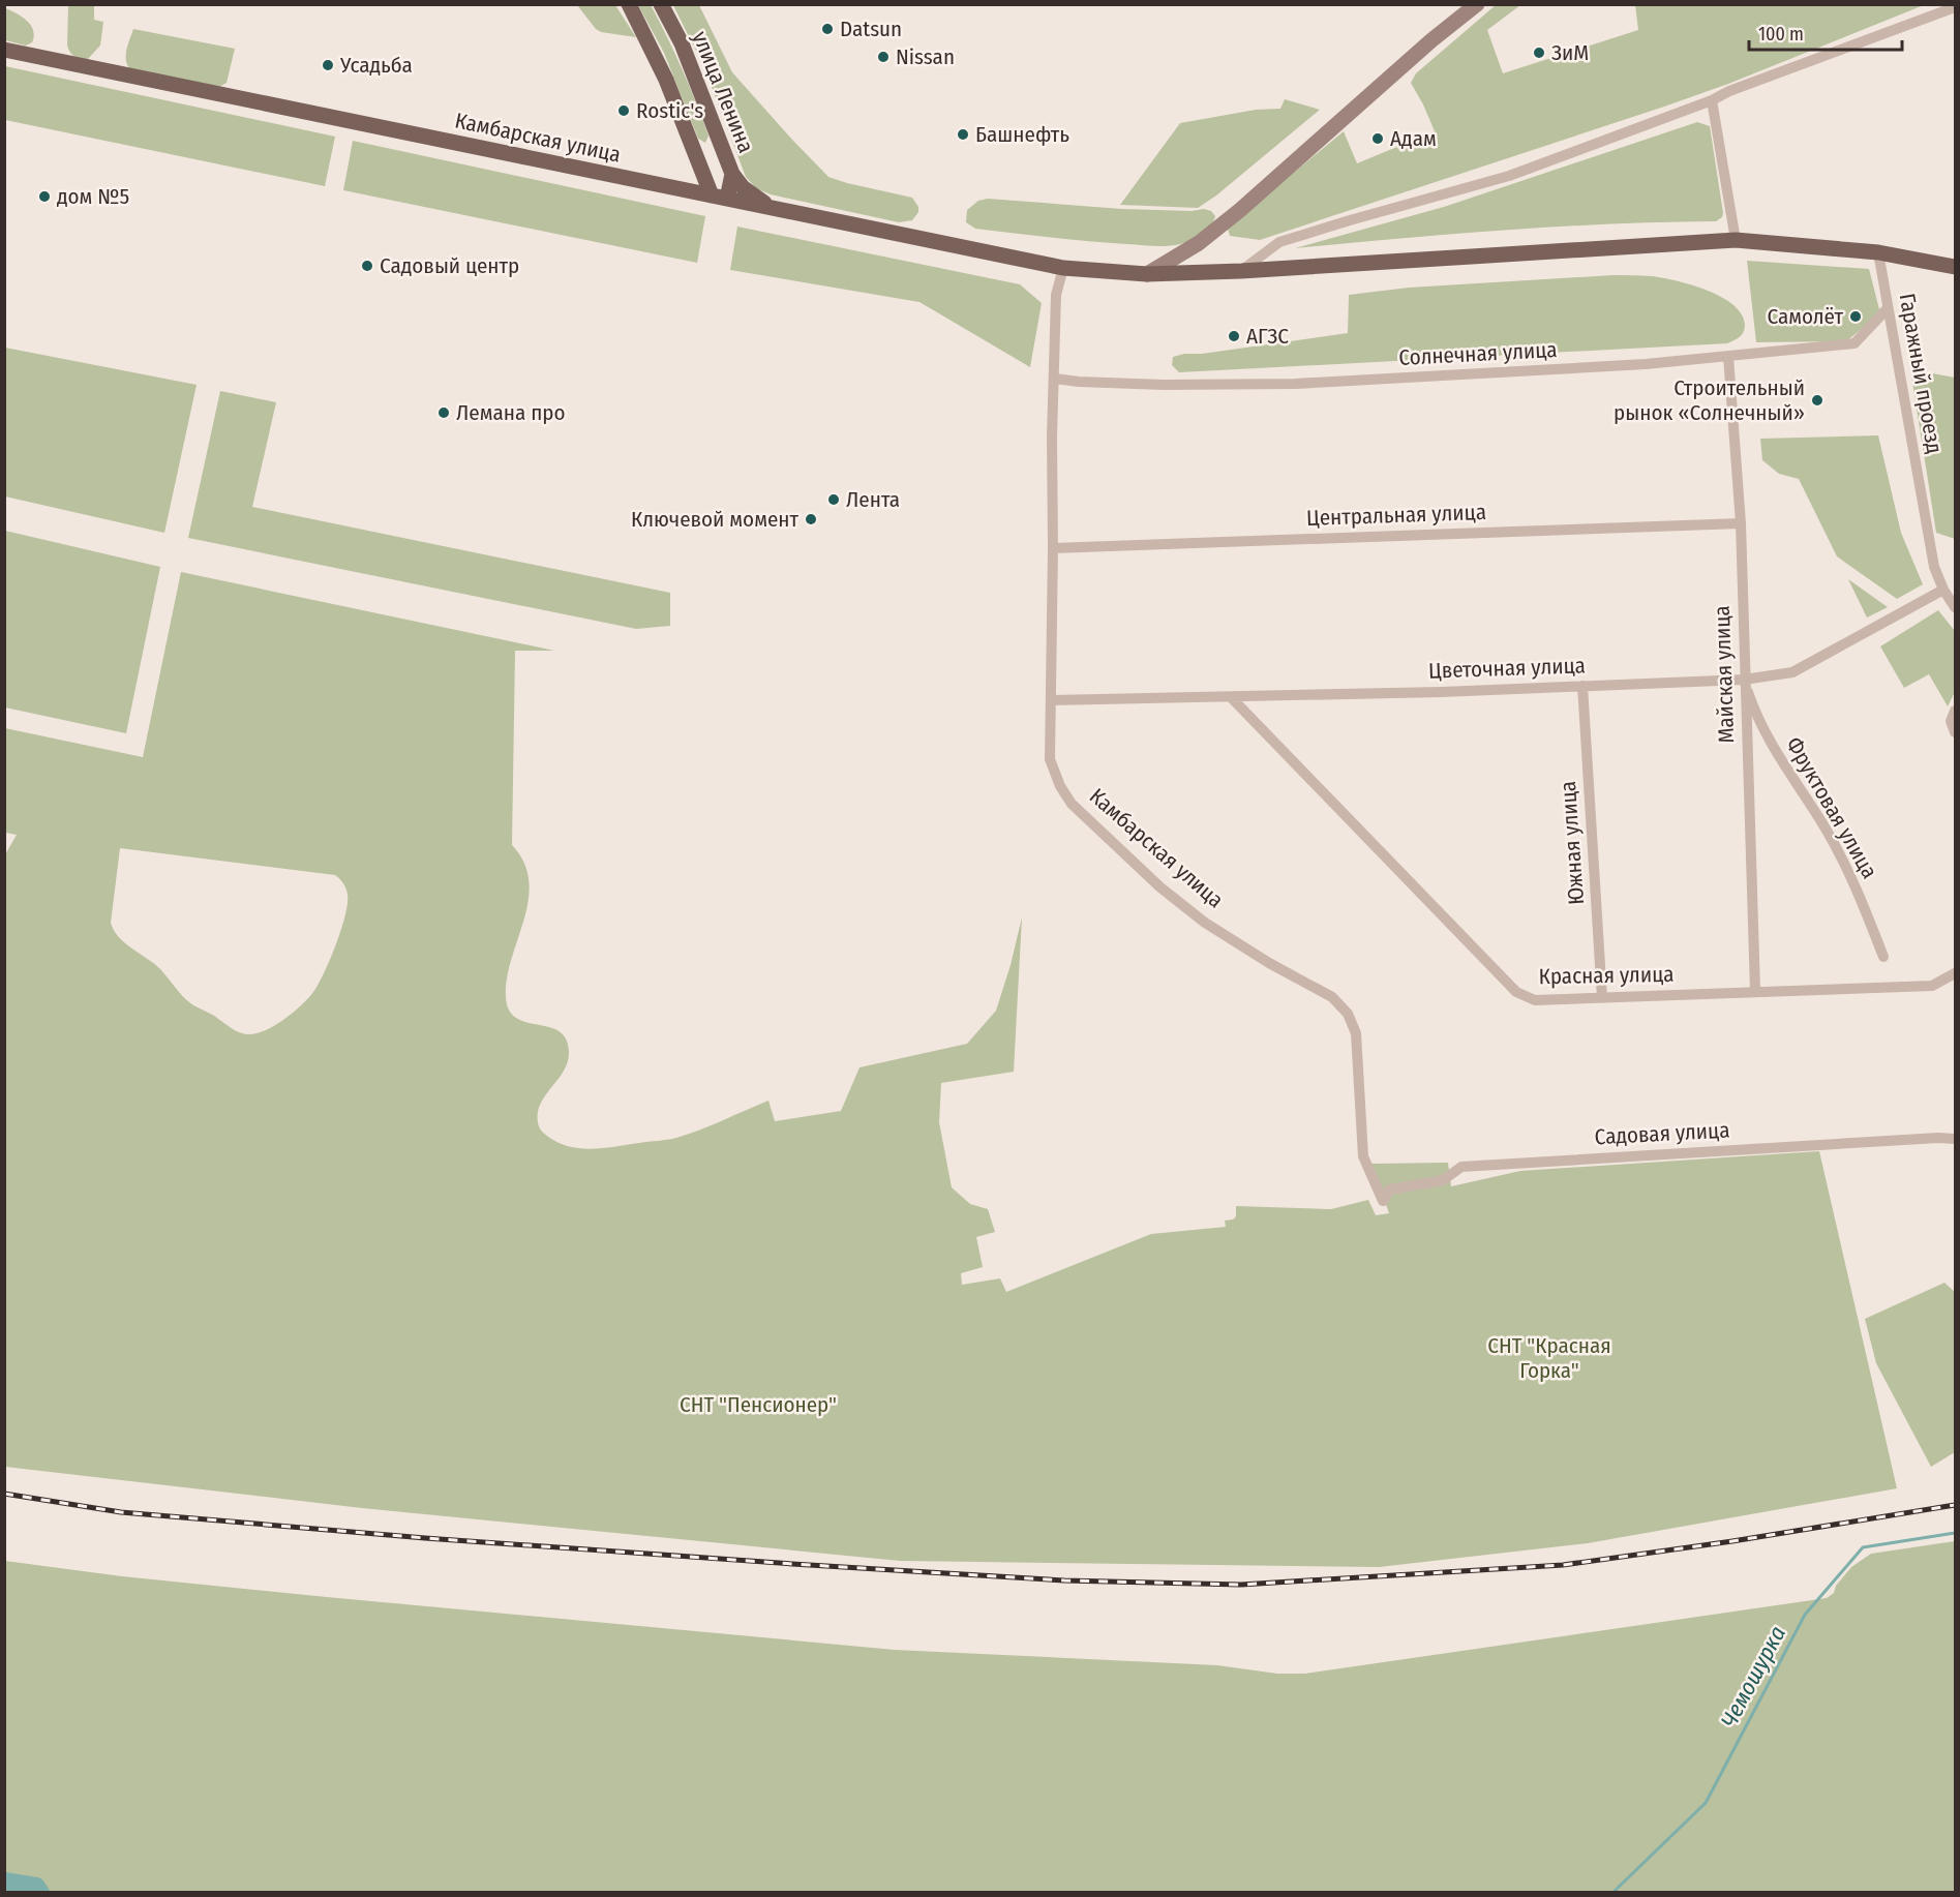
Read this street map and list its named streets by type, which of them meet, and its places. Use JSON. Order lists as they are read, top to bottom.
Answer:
{
  "streets": {
    "main road": ["улица Ленина", "Камбарская улица"],
    "street": [
      "Солнечная улица",
      "Гаражный проезд",
      "Центральная улица",
      "Цветочная улица",
      "Майская улица",
      "Фруктовая улица",
      "Южная улица",
      "Красная улица",
      "Садовая улица"
    ]
  },
  "crossings": [
    ["улица Ленина", "Камбарская улица"],
    ["Камбарская улица", "Солнечная улица"],
    ["Камбарская улица", "Гаражный проезд"],
    ["Камбарская улица", "Центральная улица"],
    ["Камбарская улица", "Цветочная улица"],
    ["Камбарская улица", "Садовая улица"],
    ["Солнечная улица", "Гаражный проезд"],
    ["Солнечная улица", "Майская улица"],
    ["Гаражный проезд", "Цветочная улица"],
    ["Центральная улица", "Майская улица"],
    ["Цветочная улица", "Майская улица"],
    ["Цветочная улица", "Фруктовая улица"],
    ["Цветочная улица", "Южная улица"],
    ["Цветочная улица", "Красная улица"],
    ["Майская улица", "Фруктовая улица"],
    ["Майская улица", "Красная улица"],
    ["Южная улица", "Красная улица"]
  ],
  "water": ["Чемошурка"],
  "parks": ["СНТ \"Красная Горка\"", "СНТ \"Пенсионер\""],
  "places": [
    "Datsun",
    "ЗиМ",
    "Nissan",
    "Усадьба",
    "Rostic's",
    "Башнефть",
    "Адам",
    "дом №5",
    "Садовый центр",
    "Самолёт",
    "АГЗС",
    "Строительный рынок «Солнечный»",
    "Лемана про",
    "Лента",
    "Ключевой момент"
  ],
  "scale_bar": "100 m"
}
